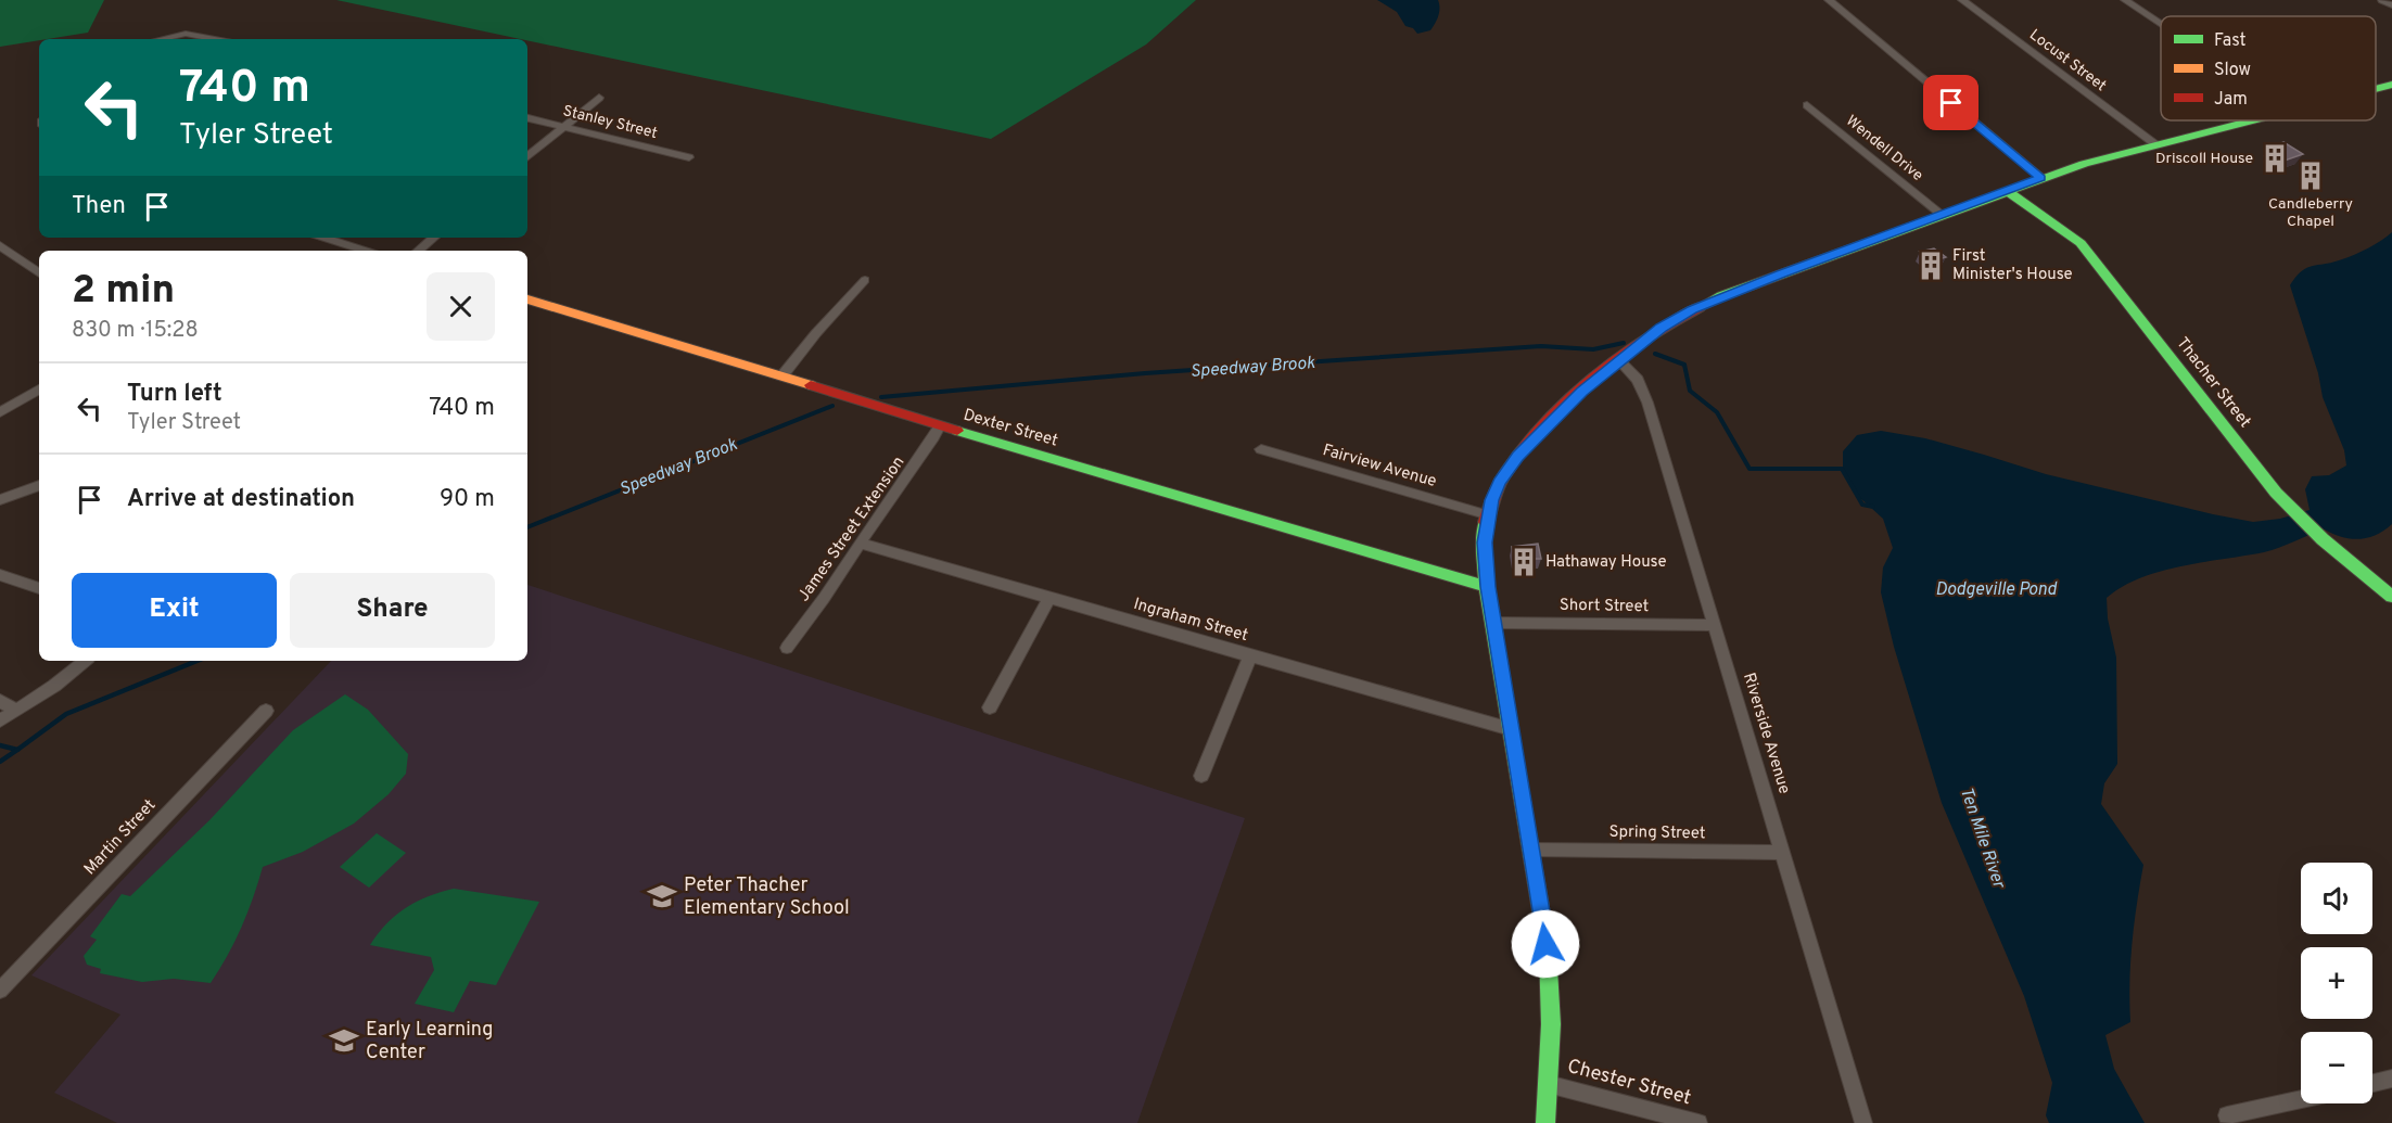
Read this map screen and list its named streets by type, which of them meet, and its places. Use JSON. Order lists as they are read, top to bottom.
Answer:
{
  "streets": {
    "main road": ["Thacher Street", "Dexter Street"],
    "street": [
      "Locust Street",
      "Stanley Street",
      "Wendell Drive",
      "Fairview Avenue",
      "James Street Extension",
      "Short Street",
      "Ingraham Street",
      "Riverside Avenue",
      "Spring Street",
      "Martin Street",
      "Chester Street"
    ]
  },
  "crossings": [
    ["Dexter Street", "James Street Extension"],
    ["James Street Extension", "Ingraham Street"],
    ["Short Street", "Riverside Avenue"],
    ["Riverside Avenue", "Spring Street"]
  ],
  "water": ["Speedway Brook", "Dodgeville Pond", "Ten Mile River"],
  "places": {
    "building": [
      "Driscoll House",
      "Candleberry Chapel",
      "First Minister's House",
      "Hathaway House"
    ],
    "school or university": ["Peter Thacher Elementary School", "Early Learning Center"]
  },
  "legend": ["Fast", "Slow", "Jam"],
  "page": {
    "turn": ["740 m", "Tyler Street"],
    "then": "Then",
    "heading": ["2 min", "830 m · 15:28"],
    "list": [
      {
        "name": "Turn left",
        "note": "Tyler Street",
        "value": "740 m"
      },
      {
        "name": "Arrive at destination",
        "value": "90 m"
      }
    ],
    "buttons": ["Exit", "Share"],
    "map_buttons": ["+", "−"]
  }
}
